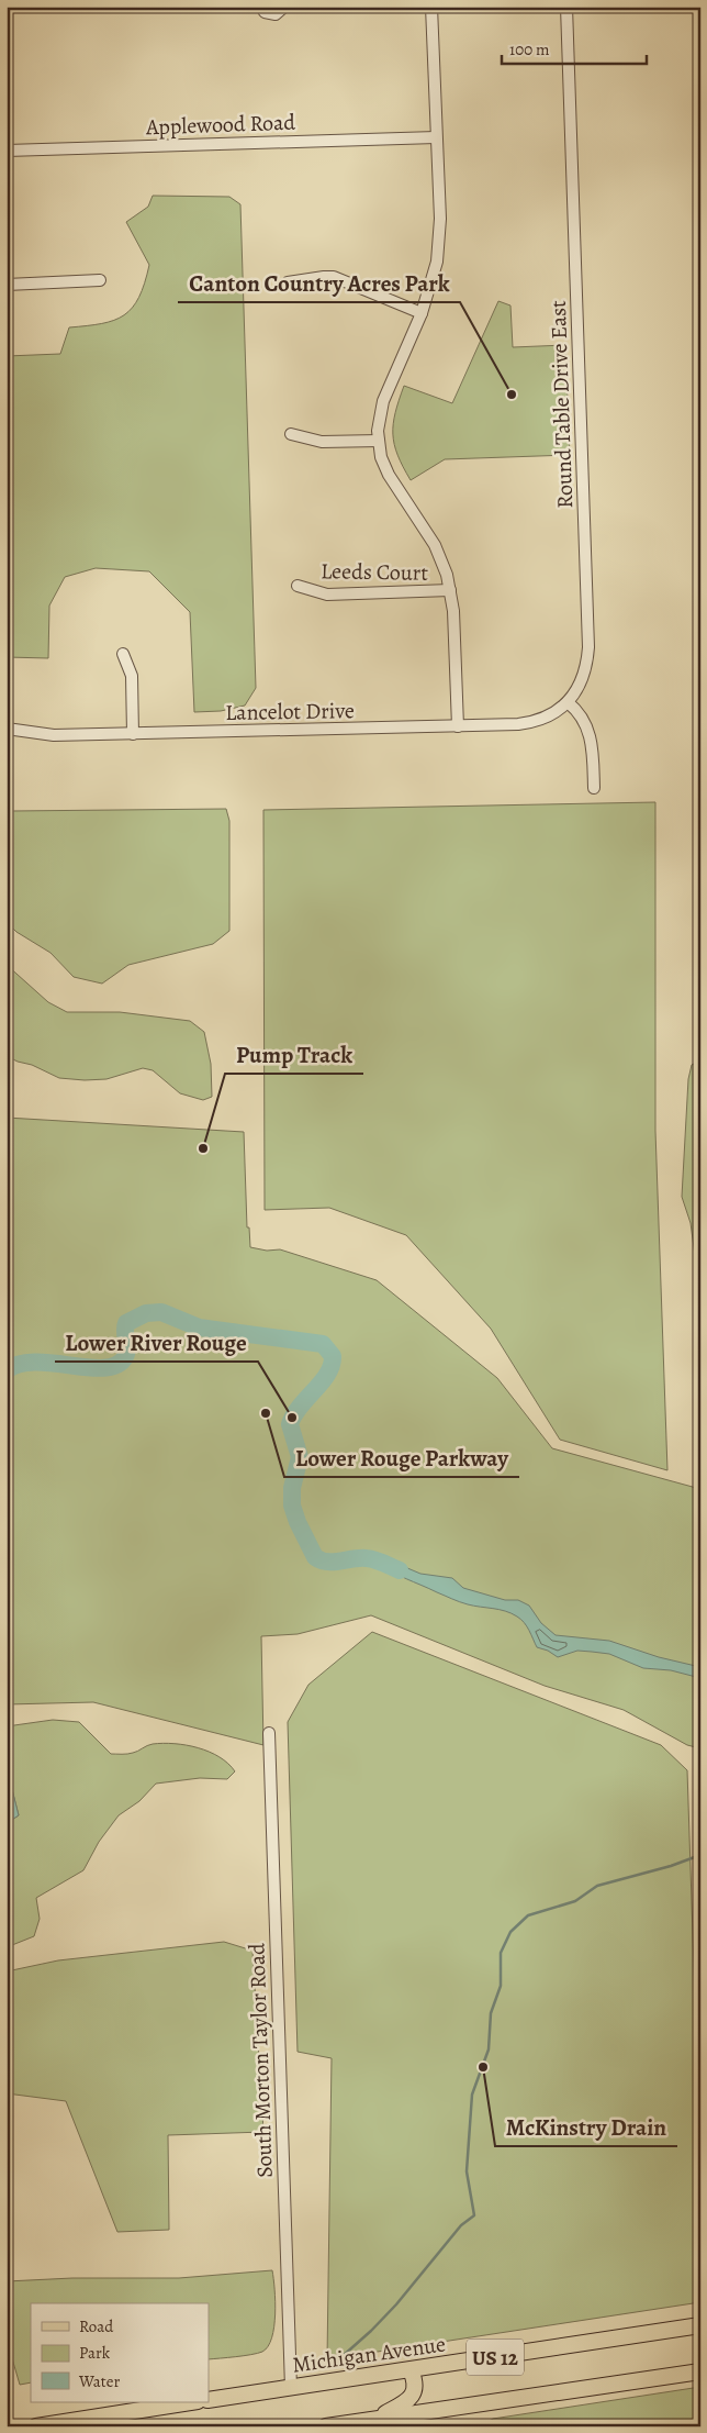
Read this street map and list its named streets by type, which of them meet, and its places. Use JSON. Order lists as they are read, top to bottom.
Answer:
{
  "streets": {
    "main road": ["Michigan Avenue", "US 12"],
    "street": [
      "Applewood Road",
      "Round Table Drive East",
      "Leeds Court",
      "Lancelot Drive",
      "South Morton Taylor Road"
    ]
  },
  "crossings": [
    ["Round Table Drive East", "Lancelot Drive"],
    ["South Morton Taylor Road", "Michigan Avenue"]
  ],
  "places": [
    "Canton Country Acres Park",
    "Pump Track",
    "Lower Rouge Parkway",
    "Lower River Rouge",
    "McKinstry Drain"
  ],
  "legend": ["Road", "Park", "Water"],
  "scale_bar": "100 m"
}
